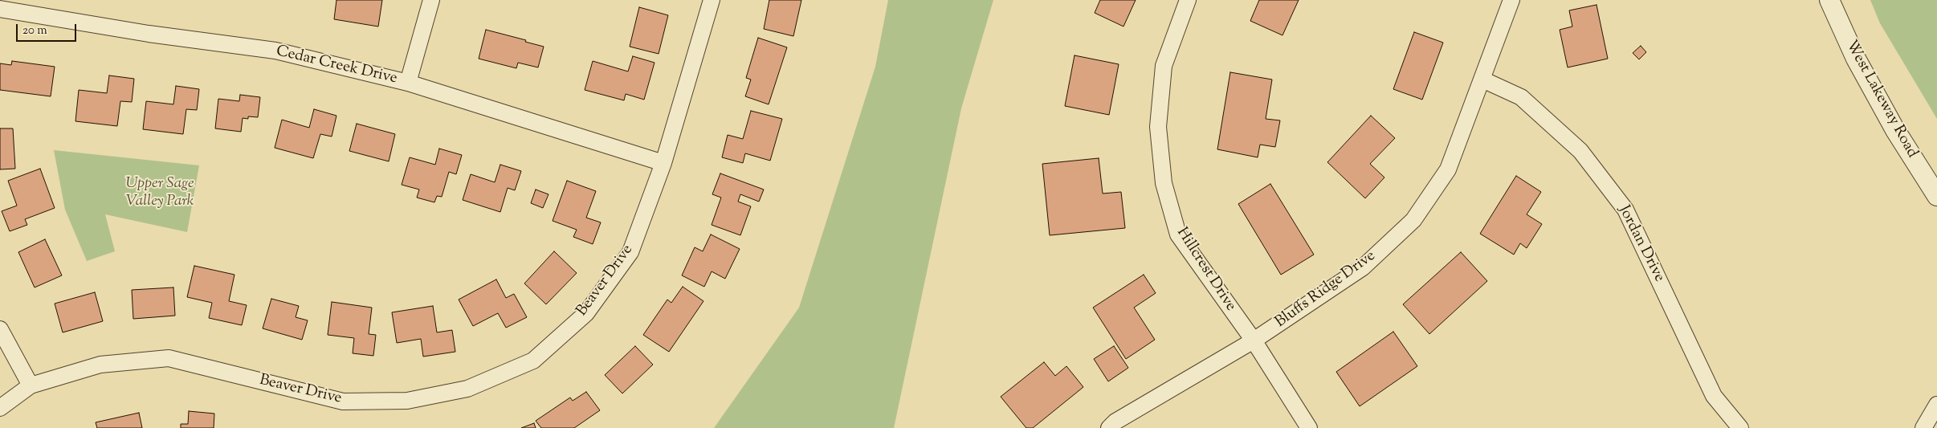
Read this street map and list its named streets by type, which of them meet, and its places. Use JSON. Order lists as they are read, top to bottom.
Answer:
{
  "streets": {
    "street": [
      "Cedar Creek Drive",
      "West Lakeway Road",
      "Jordan Drive",
      "Hillcrest Drive",
      "Beaver Drive",
      "Bluffs Ridge Drive"
    ]
  },
  "crossings": [
    ["Cedar Creek Drive", "Beaver Drive"],
    ["Jordan Drive", "Bluffs Ridge Drive"],
    ["Hillcrest Drive", "Bluffs Ridge Drive"]
  ],
  "parks": ["Upper Sage Valley Park"],
  "scale_bar": "20 m"
}
